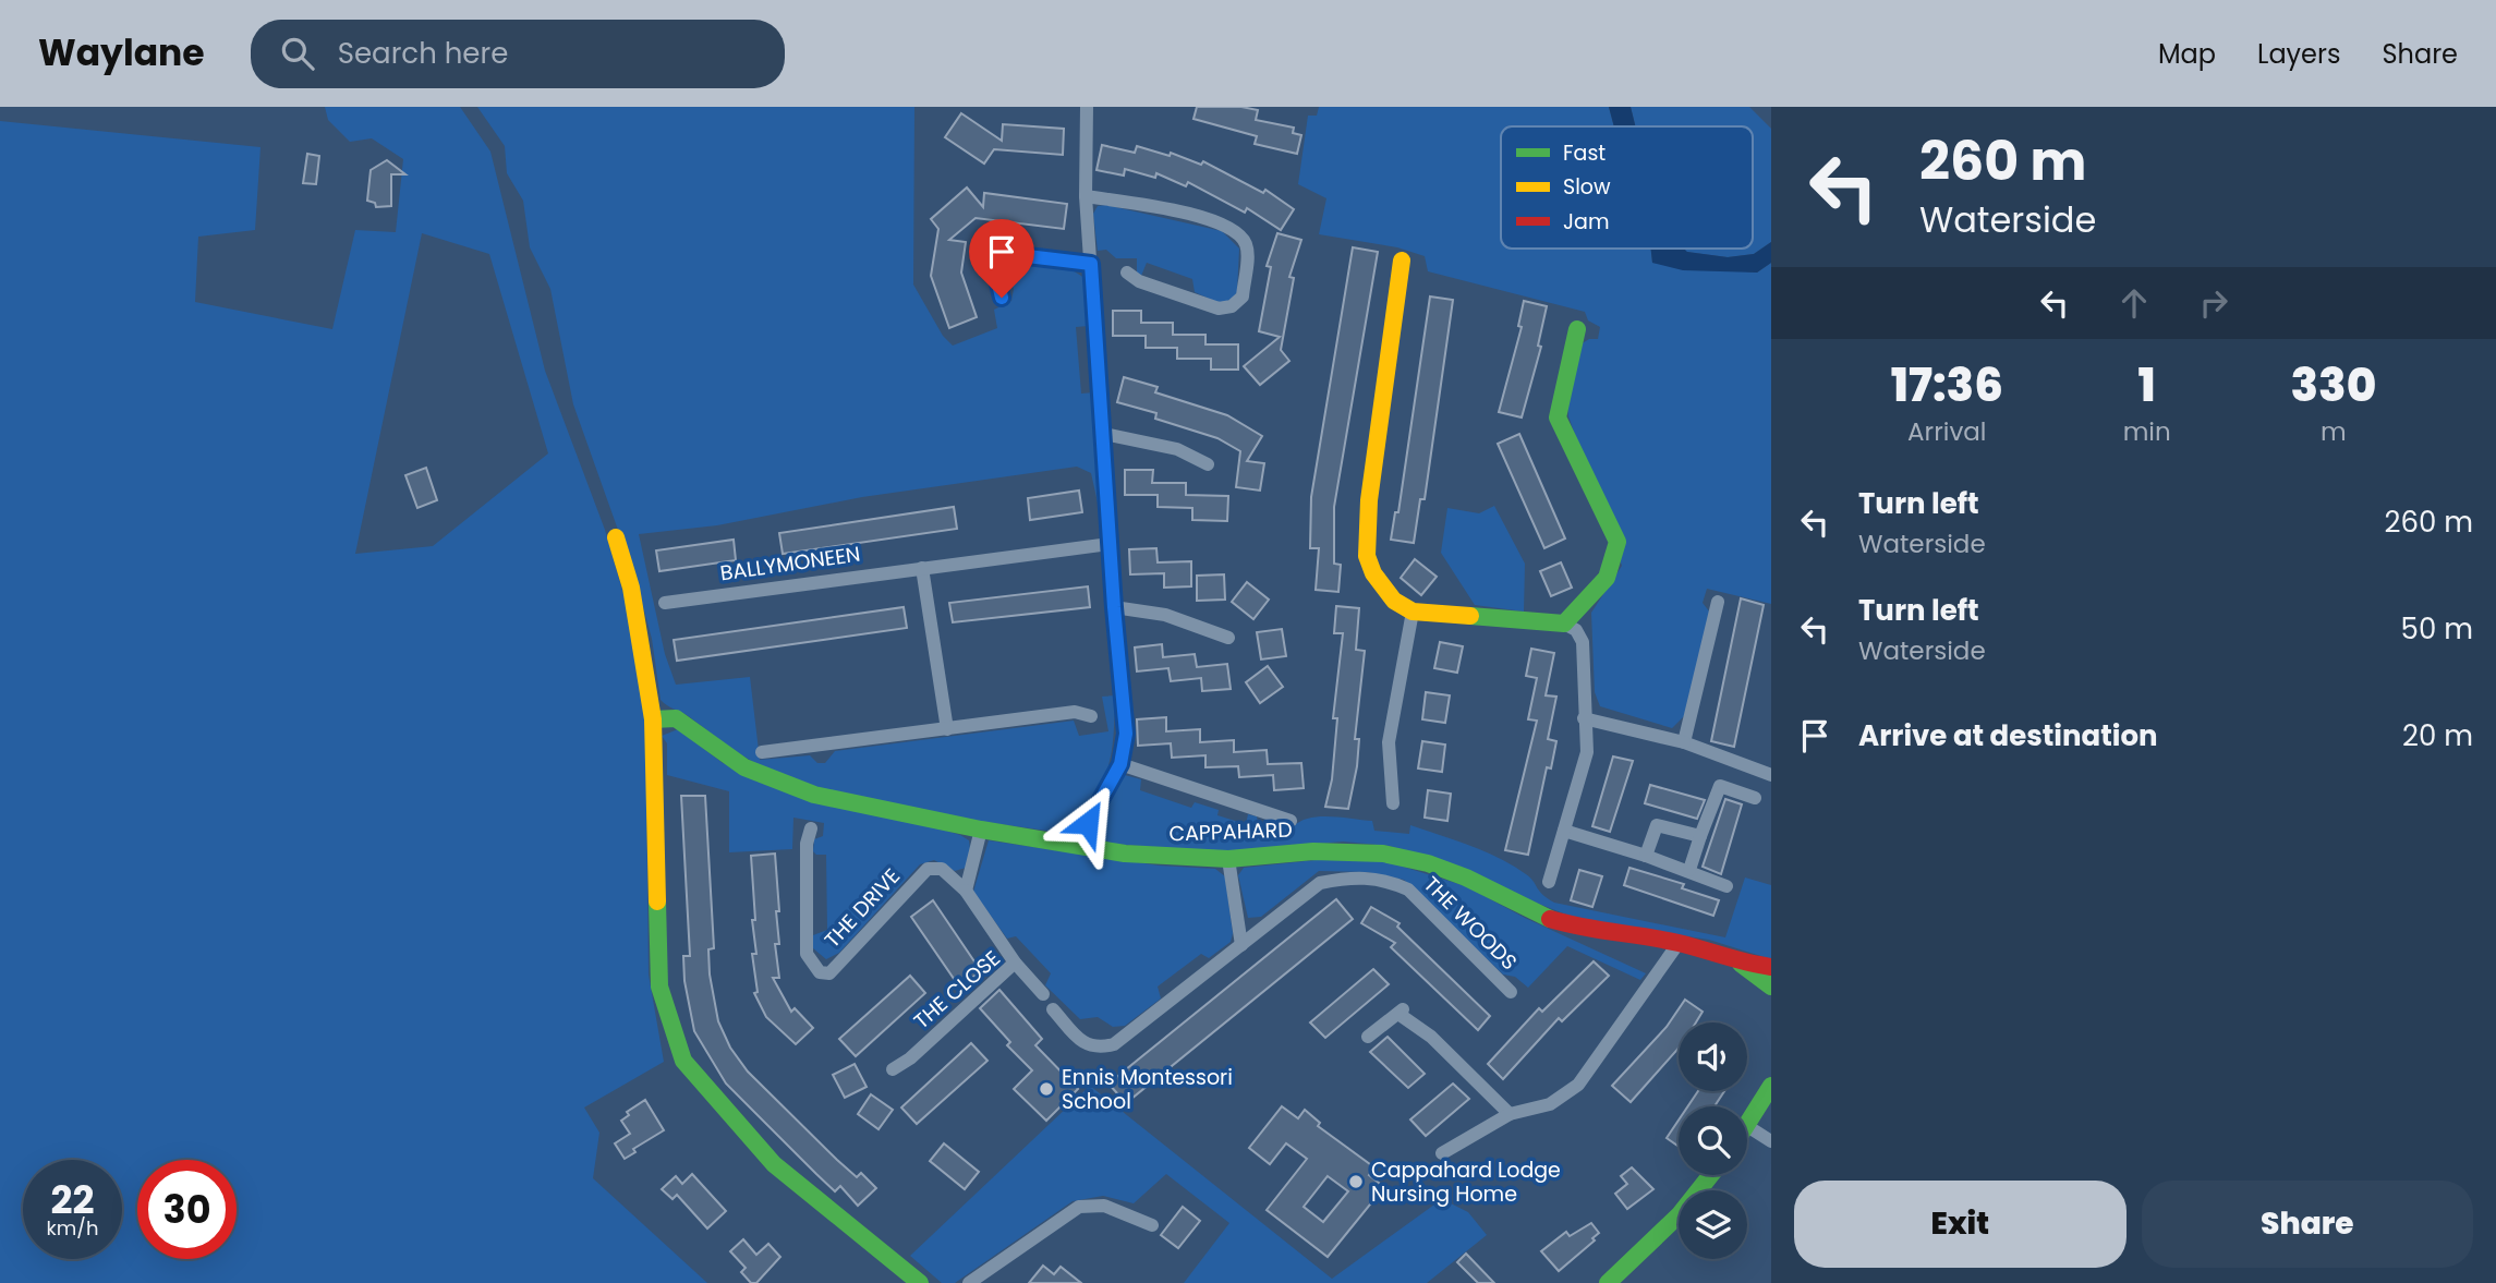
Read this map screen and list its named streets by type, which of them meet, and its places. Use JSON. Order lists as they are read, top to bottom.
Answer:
{
  "streets": {
    "street": [
      "BALLYMONEEN",
      "CAPPAHARD",
      "THE DRIVE",
      "THE WOODS",
      "THE CLOSE"
    ]
  },
  "places": ["Ennis Montessori School", "Cappahard Lodge Nursing Home"],
  "legend": ["Fast", "Slow", "Jam"],
  "page": {
    "header": "Waylane",
    "search": "Search here",
    "nav": ["Map", "Layers", "Share"],
    "turn": ["260 m", "Waterside"],
    "eta": [
      "17:36",
      "Arrival",
      "1",
      "min",
      "330",
      "m"
    ],
    "list": [
      {
        "name": "Turn left",
        "note": "Waterside",
        "value": "260 m"
      },
      {
        "name": "Turn left",
        "note": "Waterside",
        "value": "50 m"
      },
      {
        "name": "Arrive at destination",
        "value": "20 m"
      }
    ],
    "speed": "22 km/h",
    "limit": "30",
    "buttons": ["Exit", "Share"]
  }
}
